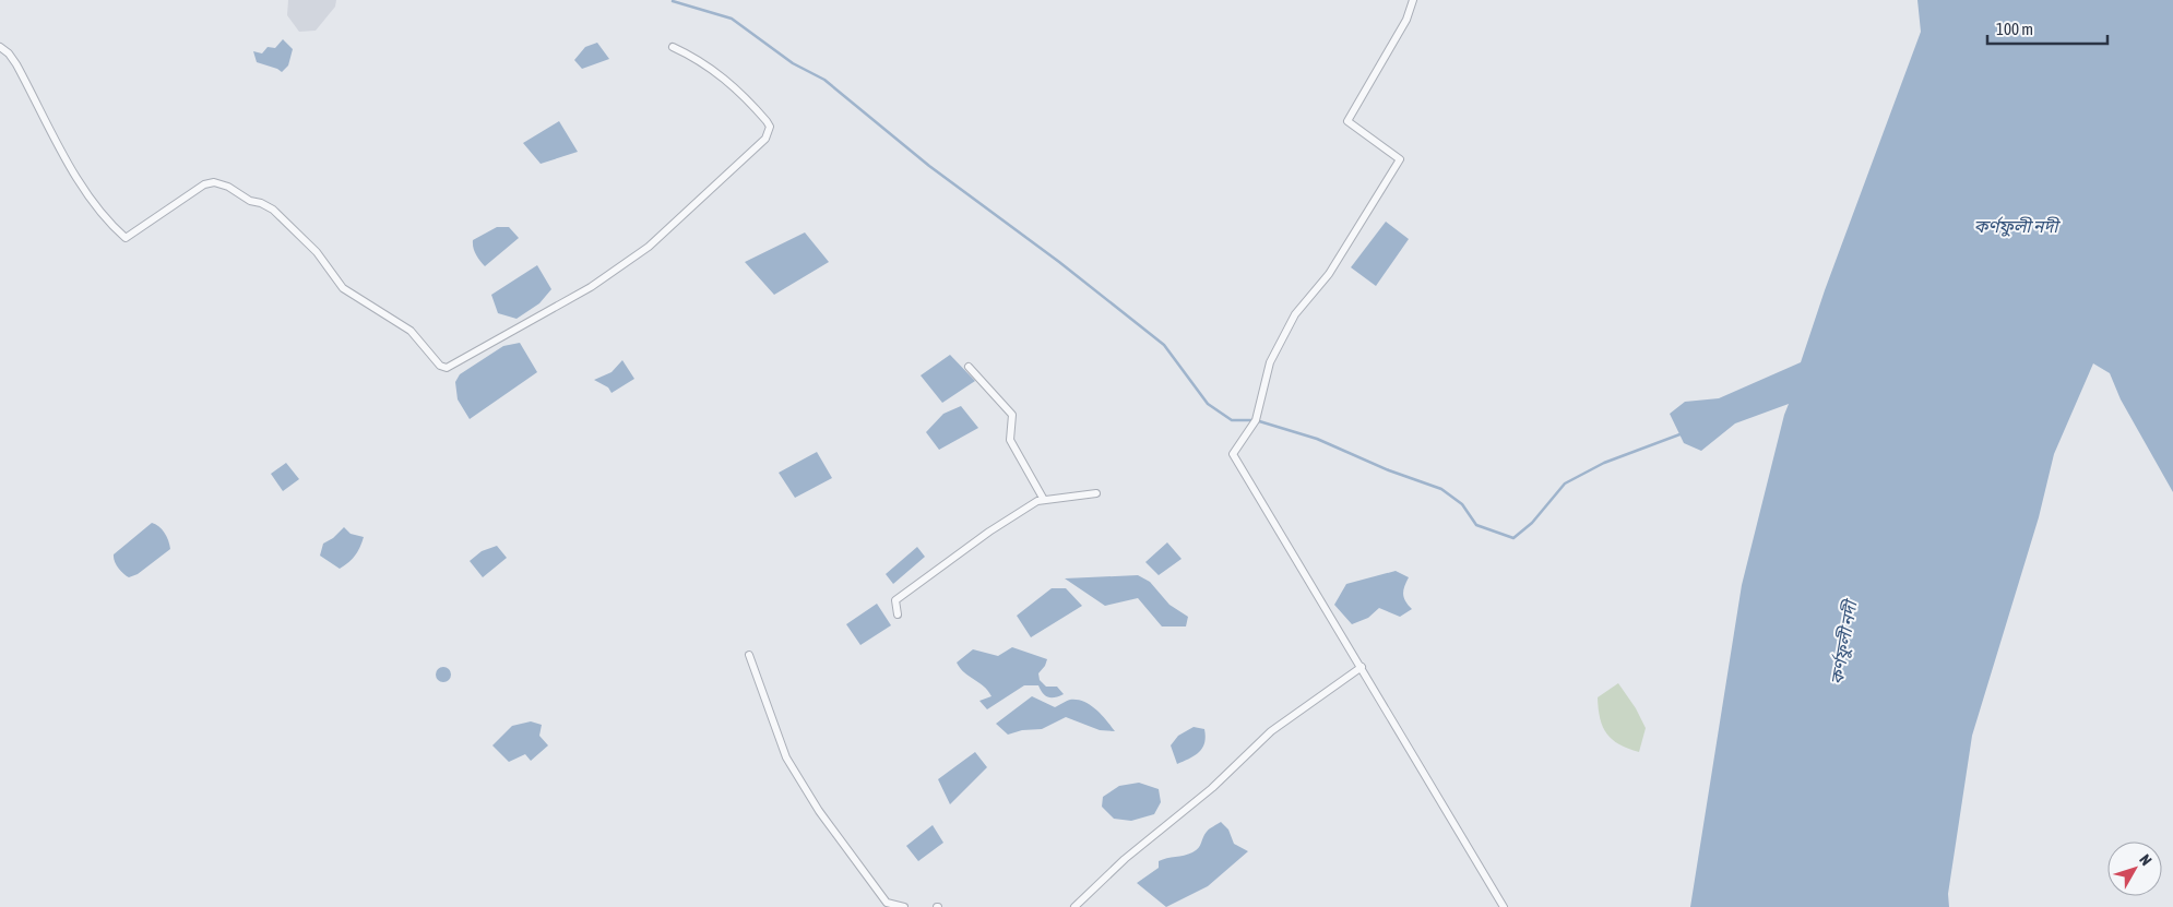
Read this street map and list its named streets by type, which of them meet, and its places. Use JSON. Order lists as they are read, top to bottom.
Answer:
{
  "water": ["কর্ণফুলী নদী"],
  "scale_bar": "100 m",
  "north": "top right"
}
